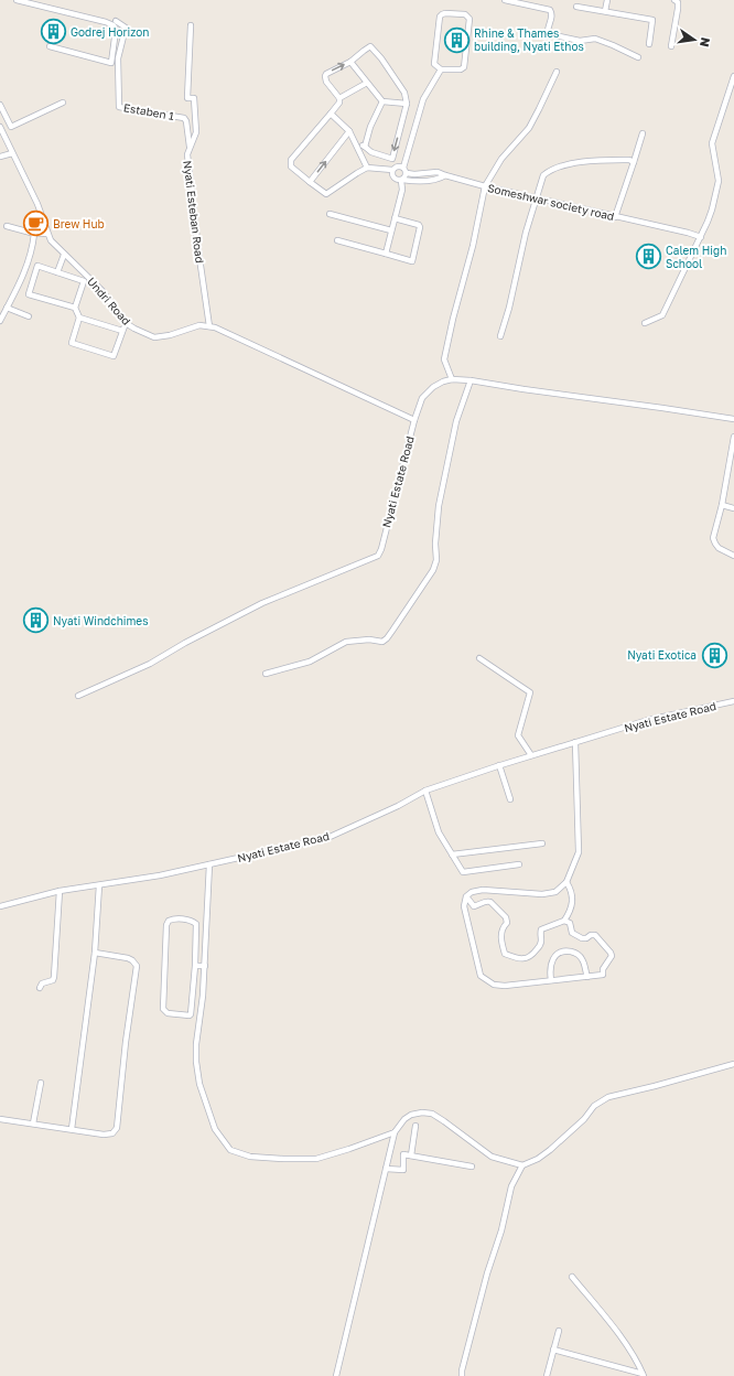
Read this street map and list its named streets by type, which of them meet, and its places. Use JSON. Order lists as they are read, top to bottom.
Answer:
{
  "streets": {
    "street": [
      "Estaben 1",
      "Someshwar society road",
      "Nyati Esteban Road",
      "Undri Road",
      "Nyati Estate Road"
    ]
  },
  "crossings": [
    ["Estaben 1", "Nyati Esteban Road"],
    ["Nyati Esteban Road", "Undri Road"]
  ],
  "places": {
    "building": [
      "Godrej Horizon",
      "Rhine & Thames building, Nyati Ethos",
      "Calem High School",
      "Nyati Windchimes",
      "Nyati Exotica"
    ],
    "cafe": ["Brew Hub"]
  },
  "north": "right"
}
